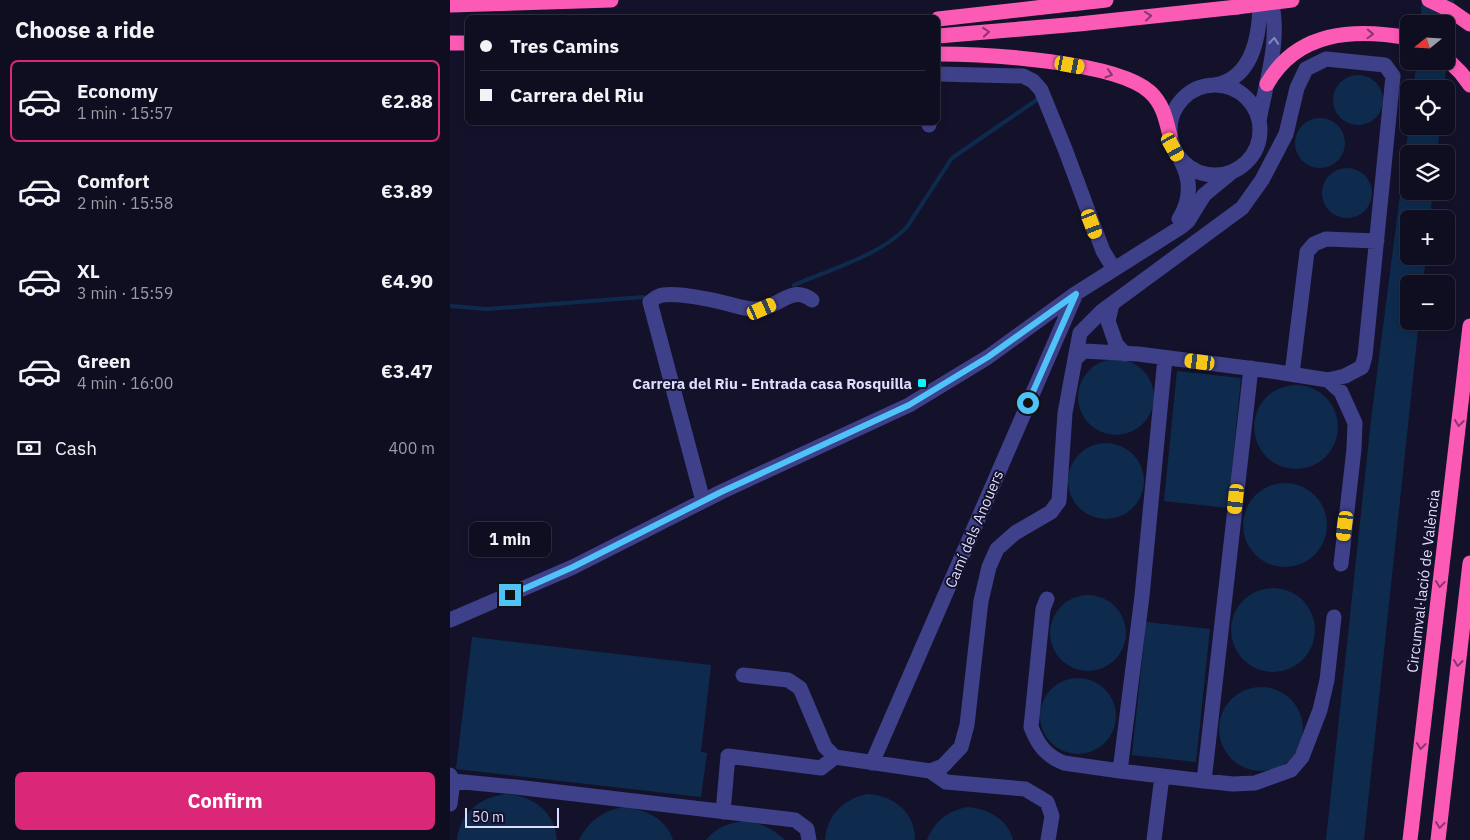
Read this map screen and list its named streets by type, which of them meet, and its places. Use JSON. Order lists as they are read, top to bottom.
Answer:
{
  "streets": {
    "highway": ["Circumval·lació de València"],
    "street": ["Camí dels Anouers"]
  },
  "places": {
    "transit": ["Carrera del Riu - Entrada casa Rosquilla"]
  },
  "scale_bar": "50 m",
  "north": "left",
  "page": {
    "heading": "Choose a ride",
    "map_buttons": ["+", "−"],
    "banner": ["Tres Camins", "Carrera del Riu"],
    "list": [
      {
        "name": "Economy",
        "note": "1 min · 15:57",
        "value": "€2.88"
      },
      {
        "name": "Comfort",
        "note": "2 min · 15:58",
        "value": "€3.89"
      },
      {
        "name": "XL",
        "note": "3 min · 15:59",
        "value": "€4.90"
      },
      {
        "name": "Green",
        "note": "4 min · 16:00",
        "value": "€3.47"
      }
    ],
    "pay": ["Cash", "400 m"],
    "bubble": "1 min",
    "buttons": "Confirm",
    "scale": "50 m"
  }
}
